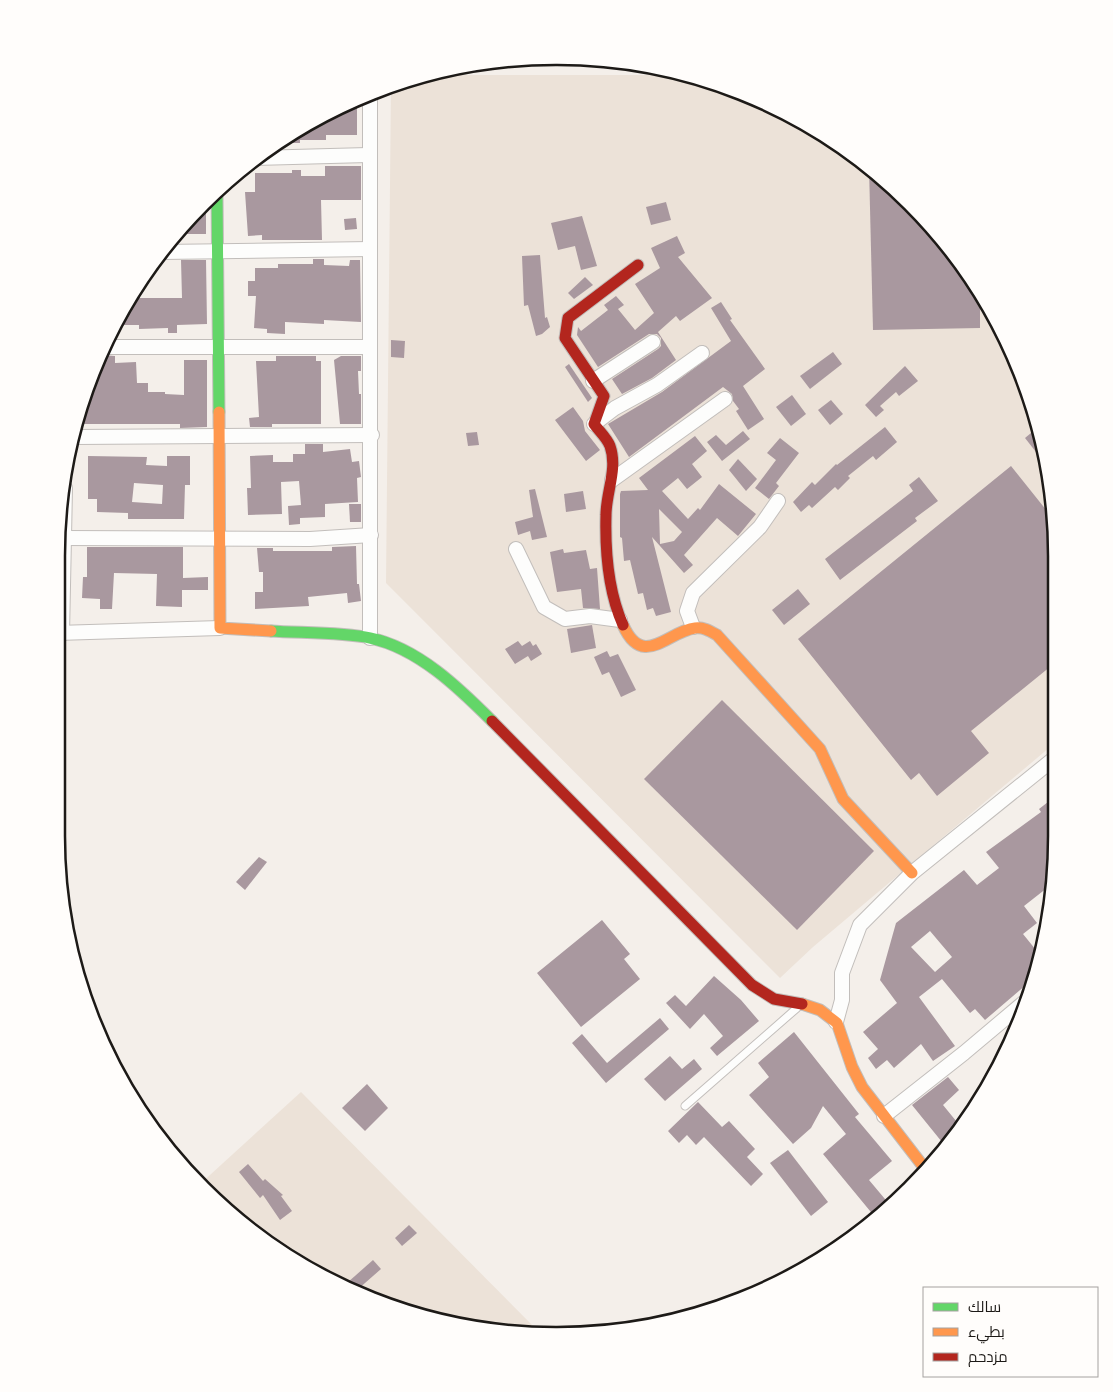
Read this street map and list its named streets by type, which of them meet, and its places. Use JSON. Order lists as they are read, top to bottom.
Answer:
{
  "legend": ["سالك", "بطيء", "مزدحم"]
}
